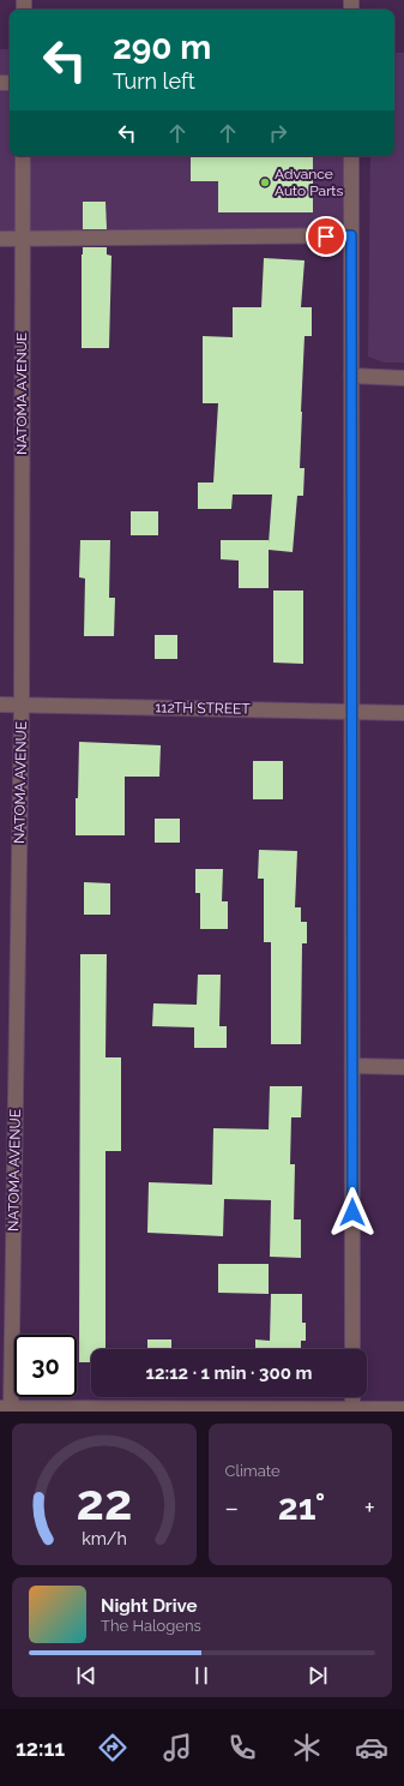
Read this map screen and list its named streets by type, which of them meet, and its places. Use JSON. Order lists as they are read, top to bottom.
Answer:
{
  "streets": {
    "street": ["NATOMA AVENUE", "112TH STREET"]
  },
  "crossings": [
    ["NATOMA AVENUE", "112TH STREET"]
  ],
  "places": ["Advance Auto Parts"],
  "page": {
    "turn": ["290 m", "Turn left"],
    "limit": "30",
    "trip": "12:12 · 1 min · 300 m",
    "tile": "Climate",
    "heat": ["−", "21°", "+"],
    "song": ["Night Drive", "The Halogens"],
    "tabs": "12:11",
    "gauge": ["22", "km/h"]
  }
}
